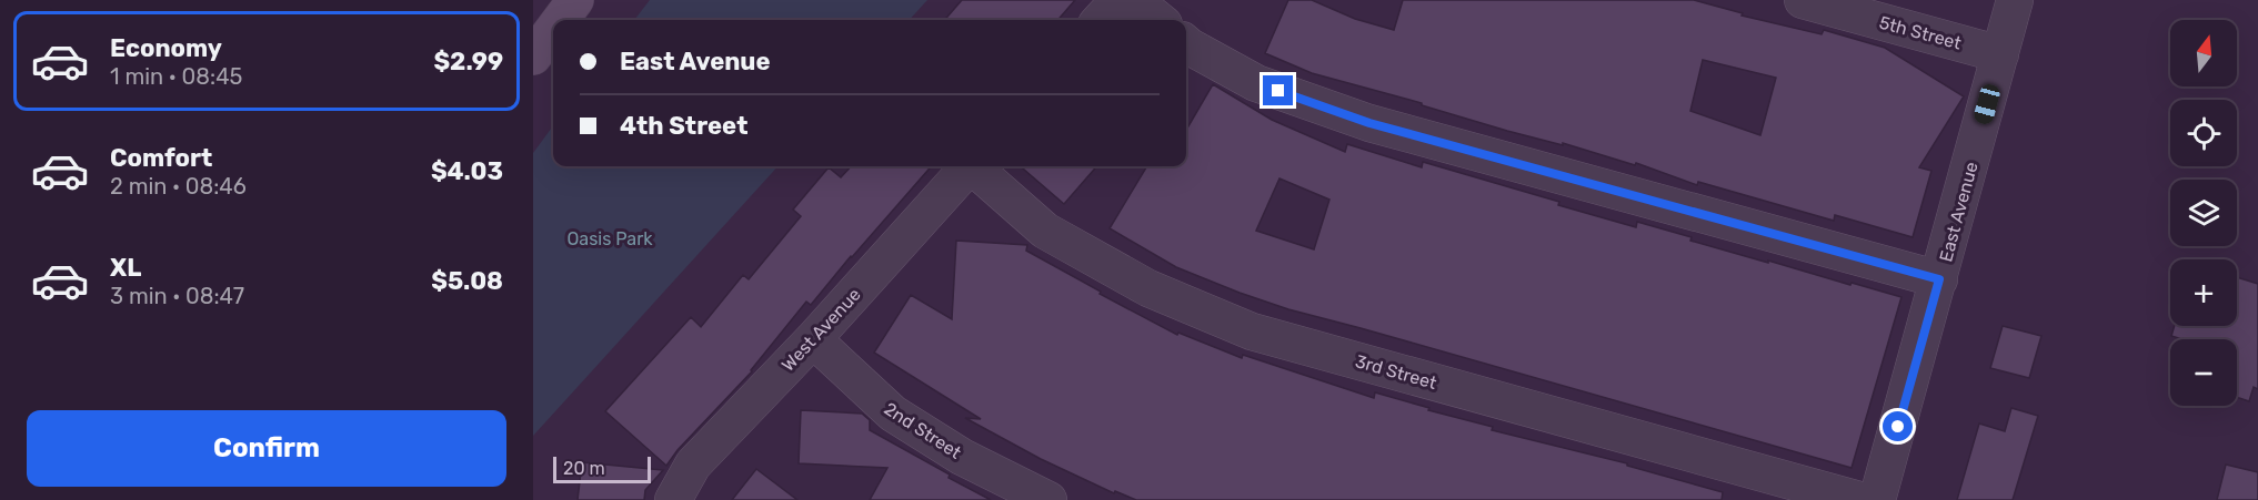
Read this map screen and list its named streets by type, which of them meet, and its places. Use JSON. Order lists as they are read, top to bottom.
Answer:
{
  "streets": {
    "street": [
      "5th Street",
      "East Avenue",
      "West Avenue",
      "3rd Street",
      "2nd Street"
    ]
  },
  "crossings": [
    ["5th Street", "East Avenue"],
    ["West Avenue", "2nd Street"]
  ],
  "parks": ["Oasis Park"],
  "scale_bar": "20 m",
  "north": "top",
  "page": {
    "list": [
      {
        "name": "Economy",
        "note": "1 min · 08:45",
        "value": "$2.99"
      },
      {
        "name": "Comfort",
        "note": "2 min · 08:46",
        "value": "$4.03"
      },
      {
        "name": "XL",
        "note": "3 min · 08:47",
        "value": "$5.08"
      }
    ],
    "map_buttons": ["+", "−"],
    "banner": ["East Avenue", "4th Street"],
    "buttons": "Confirm",
    "scale": "20 m"
  }
}
